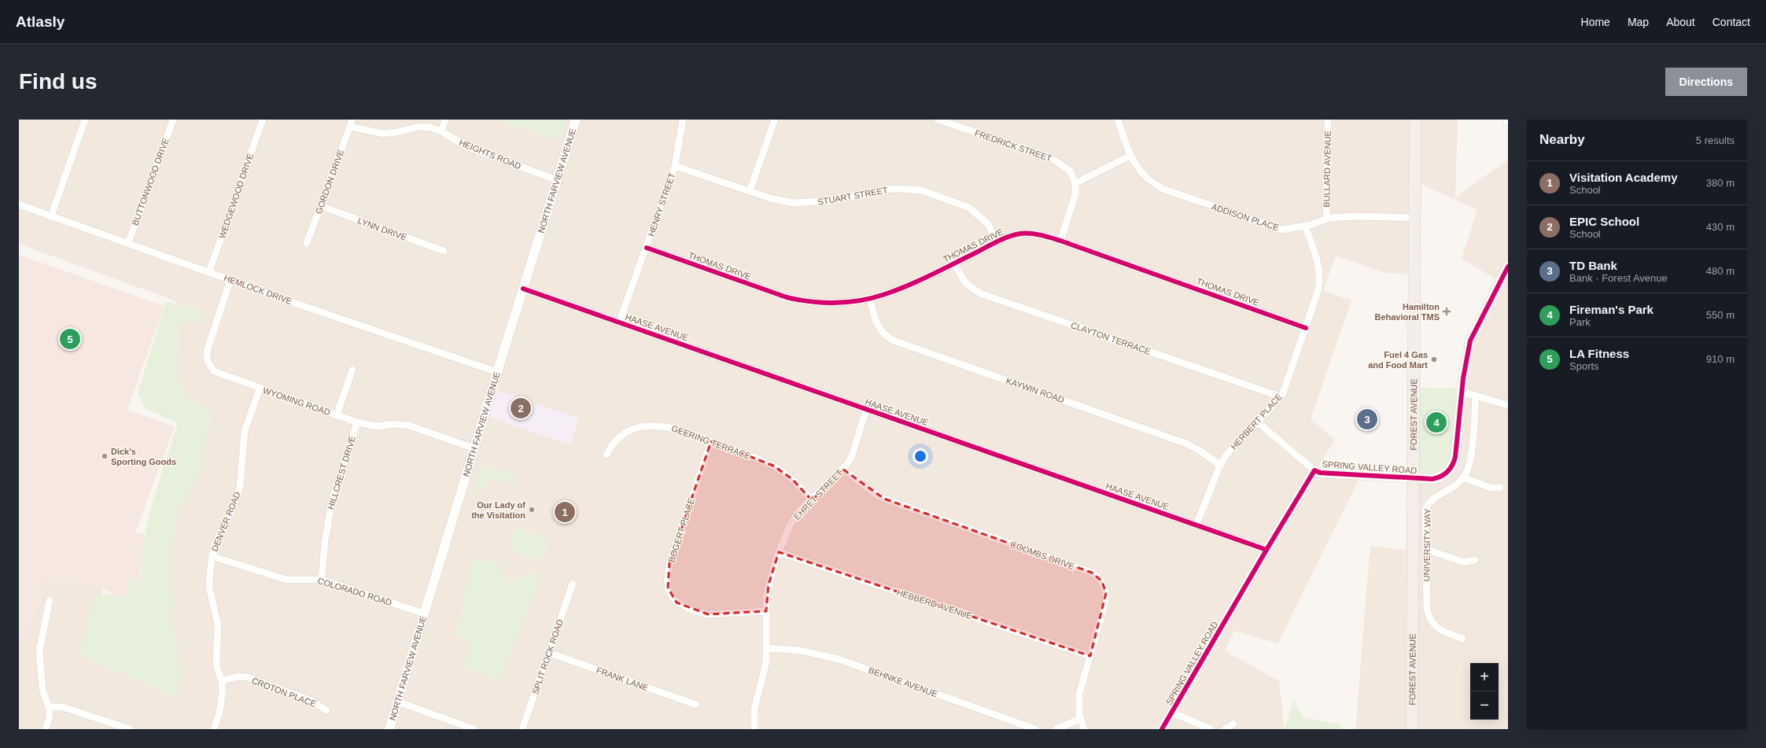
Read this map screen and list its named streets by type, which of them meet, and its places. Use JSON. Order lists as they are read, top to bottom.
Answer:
{
  "streets": {
    "main road": ["FOREST AVENUE"],
    "street": [
      "FREDRICK STREET",
      "HEIGHTS ROAD",
      "BULLARD AVENUE",
      "NORTH FARVIEW AVENUE",
      "BUTTONWOOD DRIVE",
      "GORDON DRIVE",
      "WEDGEWOOD DRIVE",
      "STUART STREET",
      "HENRY STREET",
      "ADDISON PLACE",
      "LYNN DRIVE",
      "THOMAS DRIVE",
      "HEMLOCK DRIVE",
      "HAASE AVENUE",
      "CLAYTON TERRACE",
      "KAYWIN ROAD",
      "WYOMING ROAD",
      "HERBERT PLACE",
      "GEERING TERRACE",
      "SPRING VALLEY ROAD",
      "HILLCREST DRIVE",
      "EHRET STREET",
      "DENVER ROAD",
      "BOGERT PLACE",
      "UNIVERSITY WAY",
      "COOMBS DRIVE",
      "COLORADO ROAD",
      "HEBBERD AVENUE",
      "SPLIT ROCK ROAD",
      "FRANK LANE",
      "BEHNKE AVENUE",
      "CROTON PLACE"
    ]
  },
  "crossings": [
    ["HEIGHTS ROAD", "NORTH FARVIEW AVENUE"],
    ["HEIGHTS ROAD", "GORDON DRIVE"],
    ["BULLARD AVENUE", "ADDISON PLACE"],
    ["NORTH FARVIEW AVENUE", "HEMLOCK DRIVE"],
    ["NORTH FARVIEW AVENUE", "HAASE AVENUE"],
    ["NORTH FARVIEW AVENUE", "WYOMING ROAD"],
    ["NORTH FARVIEW AVENUE", "COLORADO ROAD"],
    ["BUTTONWOOD DRIVE", "HEMLOCK DRIVE"],
    ["GORDON DRIVE", "LYNN DRIVE"],
    ["WEDGEWOOD DRIVE", "HEMLOCK DRIVE"],
    ["STUART STREET", "HENRY STREET"],
    ["STUART STREET", "THOMAS DRIVE"],
    ["HENRY STREET", "THOMAS DRIVE"],
    ["HENRY STREET", "HAASE AVENUE"],
    ["ADDISON PLACE", "FOREST AVENUE"],
    ["ADDISON PLACE", "HERBERT PLACE"],
    ["THOMAS DRIVE", "CLAYTON TERRACE"],
    ["THOMAS DRIVE", "KAYWIN ROAD"],
    ["THOMAS DRIVE", "HERBERT PLACE"],
    ["HEMLOCK DRIVE", "WYOMING ROAD"],
    ["HAASE AVENUE", "HERBERT PLACE"],
    ["HAASE AVENUE", "SPRING VALLEY ROAD"],
    ["HAASE AVENUE", "EHRET STREET"],
    ["CLAYTON TERRACE", "HERBERT PLACE"],
    ["KAYWIN ROAD", "HERBERT PLACE"],
    ["WYOMING ROAD", "HILLCREST DRIVE"],
    ["WYOMING ROAD", "DENVER ROAD"],
    ["FOREST AVENUE", "SPRING VALLEY ROAD"],
    ["GEERING TERRACE", "EHRET STREET"],
    ["GEERING TERRACE", "BOGERT PLACE"],
    ["HILLCREST DRIVE", "COLORADO ROAD"],
    ["EHRET STREET", "BOGERT PLACE"],
    ["EHRET STREET", "COOMBS DRIVE"],
    ["EHRET STREET", "HEBBERD AVENUE"],
    ["EHRET STREET", "BEHNKE AVENUE"],
    ["DENVER ROAD", "COLORADO ROAD"],
    ["DENVER ROAD", "CROTON PLACE"],
    ["COOMBS DRIVE", "HEBBERD AVENUE"],
    ["SPLIT ROCK ROAD", "FRANK LANE"]
  ],
  "places": {
    "health": ["Hamilton Behavioral TMS"],
    "other": ["Fuel 4 Gas and Food Mart", "Dick's Sporting Goods", "Our Lady of the Visitation"]
  },
  "page": {
    "header": "Atlasly",
    "nav": [
      "Home",
      "Map",
      "About",
      "Contact"
    ],
    "buttons": "Directions",
    "title": "Find us",
    "heading": ["Nearby", "5 results"],
    "list": [
      {
        "mark": "1",
        "name": "Visitation Academy",
        "note": "School",
        "value": "380 m"
      },
      {
        "mark": "2",
        "name": "EPIC School",
        "note": "School",
        "value": "430 m"
      },
      {
        "mark": "3",
        "name": "TD Bank",
        "note": "Bank · Forest Avenue",
        "value": "480 m"
      },
      {
        "mark": "4",
        "name": "Fireman's Park",
        "note": "Park",
        "value": "550 m"
      },
      {
        "mark": "5",
        "name": "LA Fitness",
        "note": "Sports",
        "value": "910 m"
      }
    ],
    "pins": [
      "5",
      "2",
      "3",
      "4",
      "1"
    ],
    "map_buttons": ["+", "−"]
  }
}
